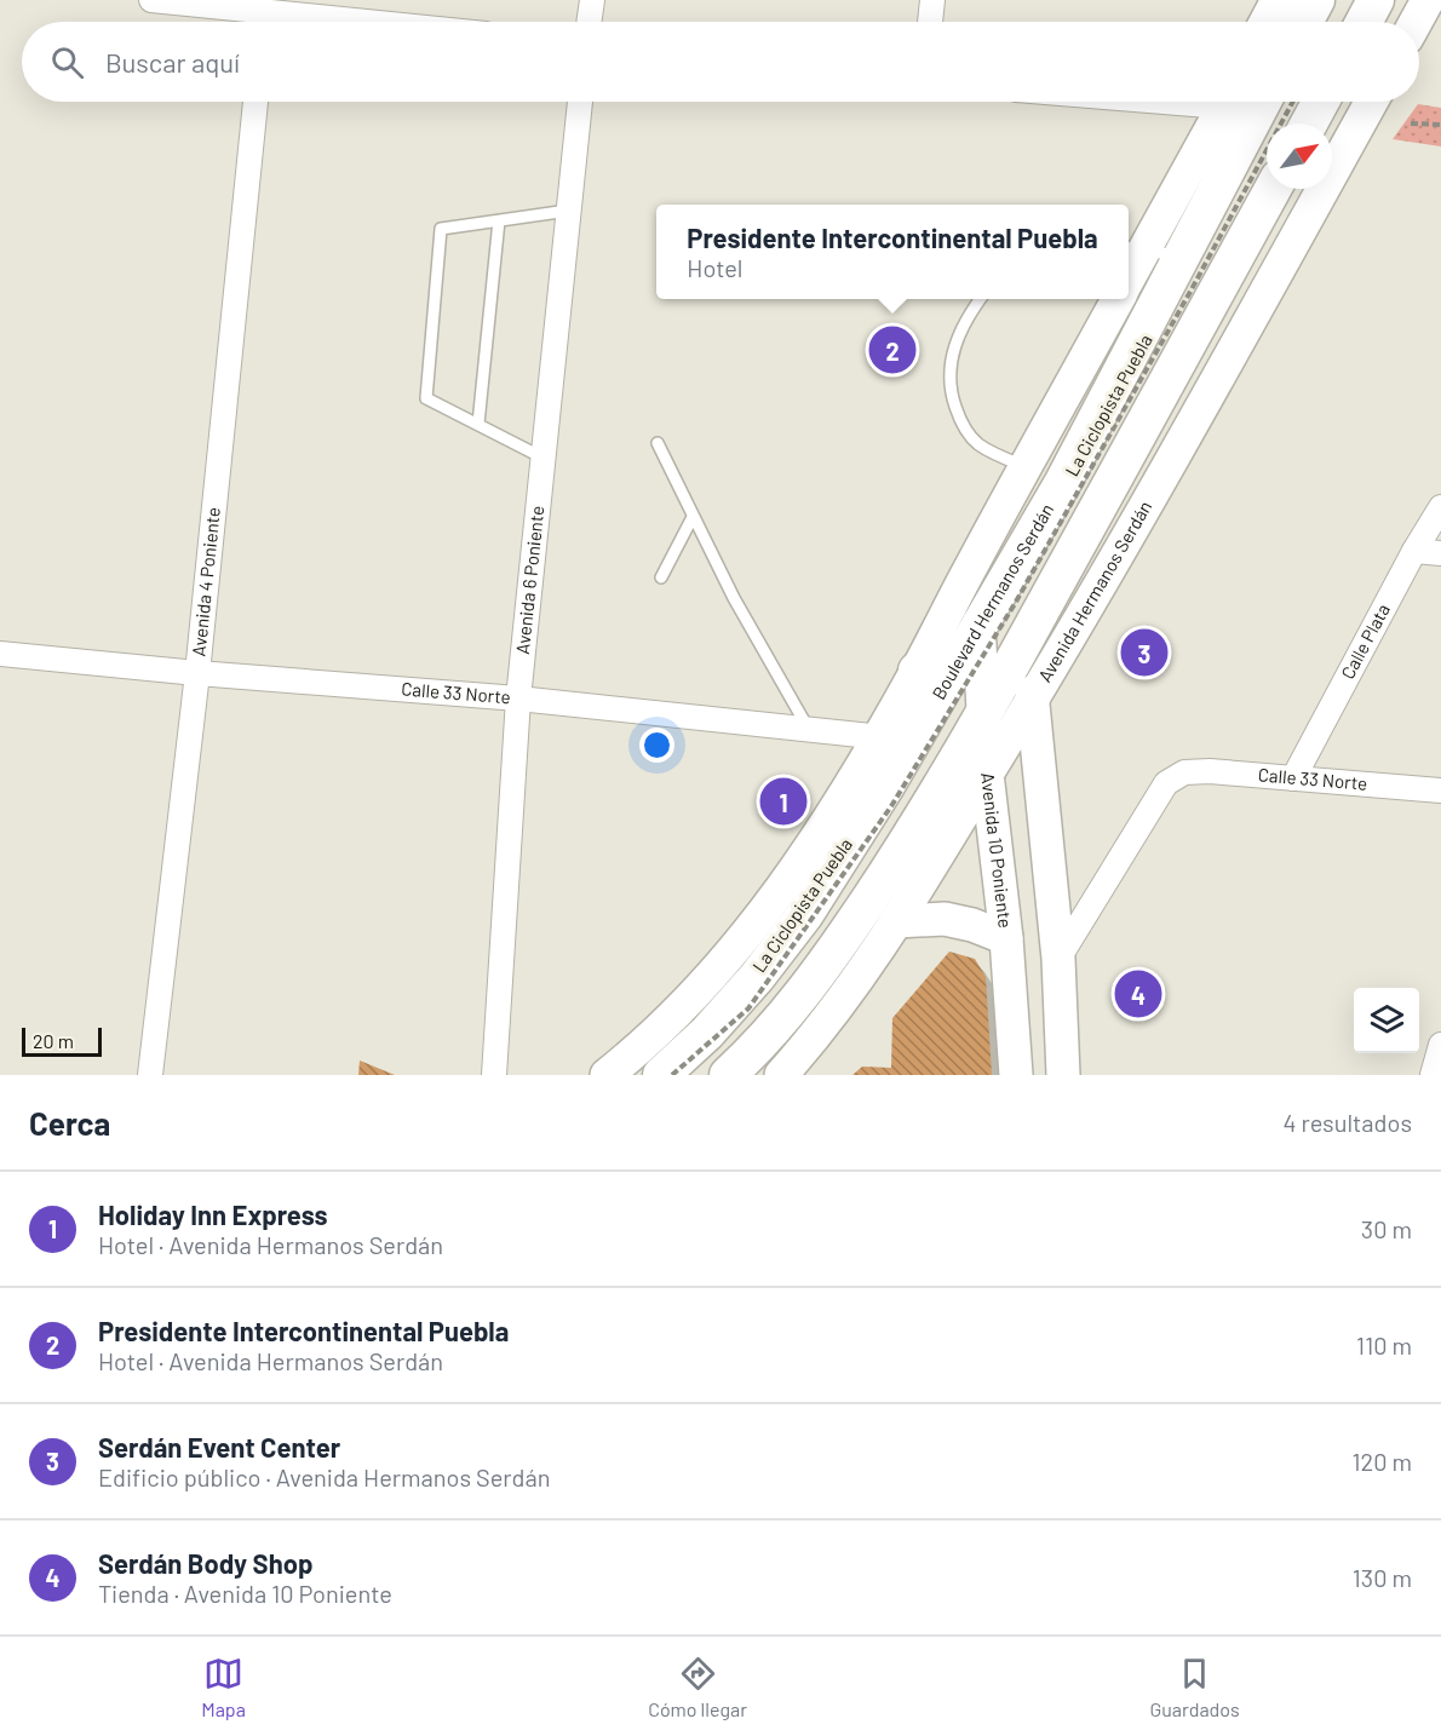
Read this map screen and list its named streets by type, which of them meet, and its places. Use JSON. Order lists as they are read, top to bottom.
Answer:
{
  "streets": {
    "main road": ["Avenida Hermanos Serdán", "Boulevard Hermanos Serdán", "Avenida 10 Poniente"],
    "street": [
      "Avenida 6 Poniente",
      "Avenida 4 Poniente",
      "Calle Plata",
      "Calle 33 Norte"
    ],
    "path": ["La Ciclopista Puebla"]
  },
  "crossings": [
    ["Avenida 6 Poniente", "Calle 33 Norte"],
    ["Avenida 4 Poniente", "Calle 33 Norte"],
    ["Avenida Hermanos Serdán", "Avenida 10 Poniente"],
    ["Boulevard Hermanos Serdán", "Calle 33 Norte"],
    ["Boulevard Hermanos Serdán", "Avenida 10 Poniente"],
    ["Calle Plata", "Calle 33 Norte"]
  ],
  "scale_bar": "20 m",
  "north": "top right",
  "page": {
    "search": "Buscar aquí",
    "popup": ["Presidente Intercontinental Puebla", "Hotel"],
    "pins": [
      "2",
      "3",
      "1",
      "4"
    ],
    "scale": "20 m",
    "heading": ["Cerca", "4 resultados"],
    "list": [
      {
        "mark": "1",
        "name": "Holiday Inn Express",
        "note": "Hotel · Avenida Hermanos Serdán",
        "value": "30 m"
      },
      {
        "mark": "2",
        "name": "Presidente Intercontinental Puebla",
        "note": "Hotel · Avenida Hermanos Serdán",
        "value": "110 m"
      },
      {
        "mark": "3",
        "name": "Serdán Event Center",
        "note": "Edificio público · Avenida Hermanos Serdán",
        "value": "120 m"
      },
      {
        "mark": "4",
        "name": "Serdán Body Shop",
        "note": "Tienda · Avenida 10 Poniente",
        "value": "130 m"
      }
    ],
    "nav": ["Mapa", "Cómo llegar", "Guardados"]
  }
}
